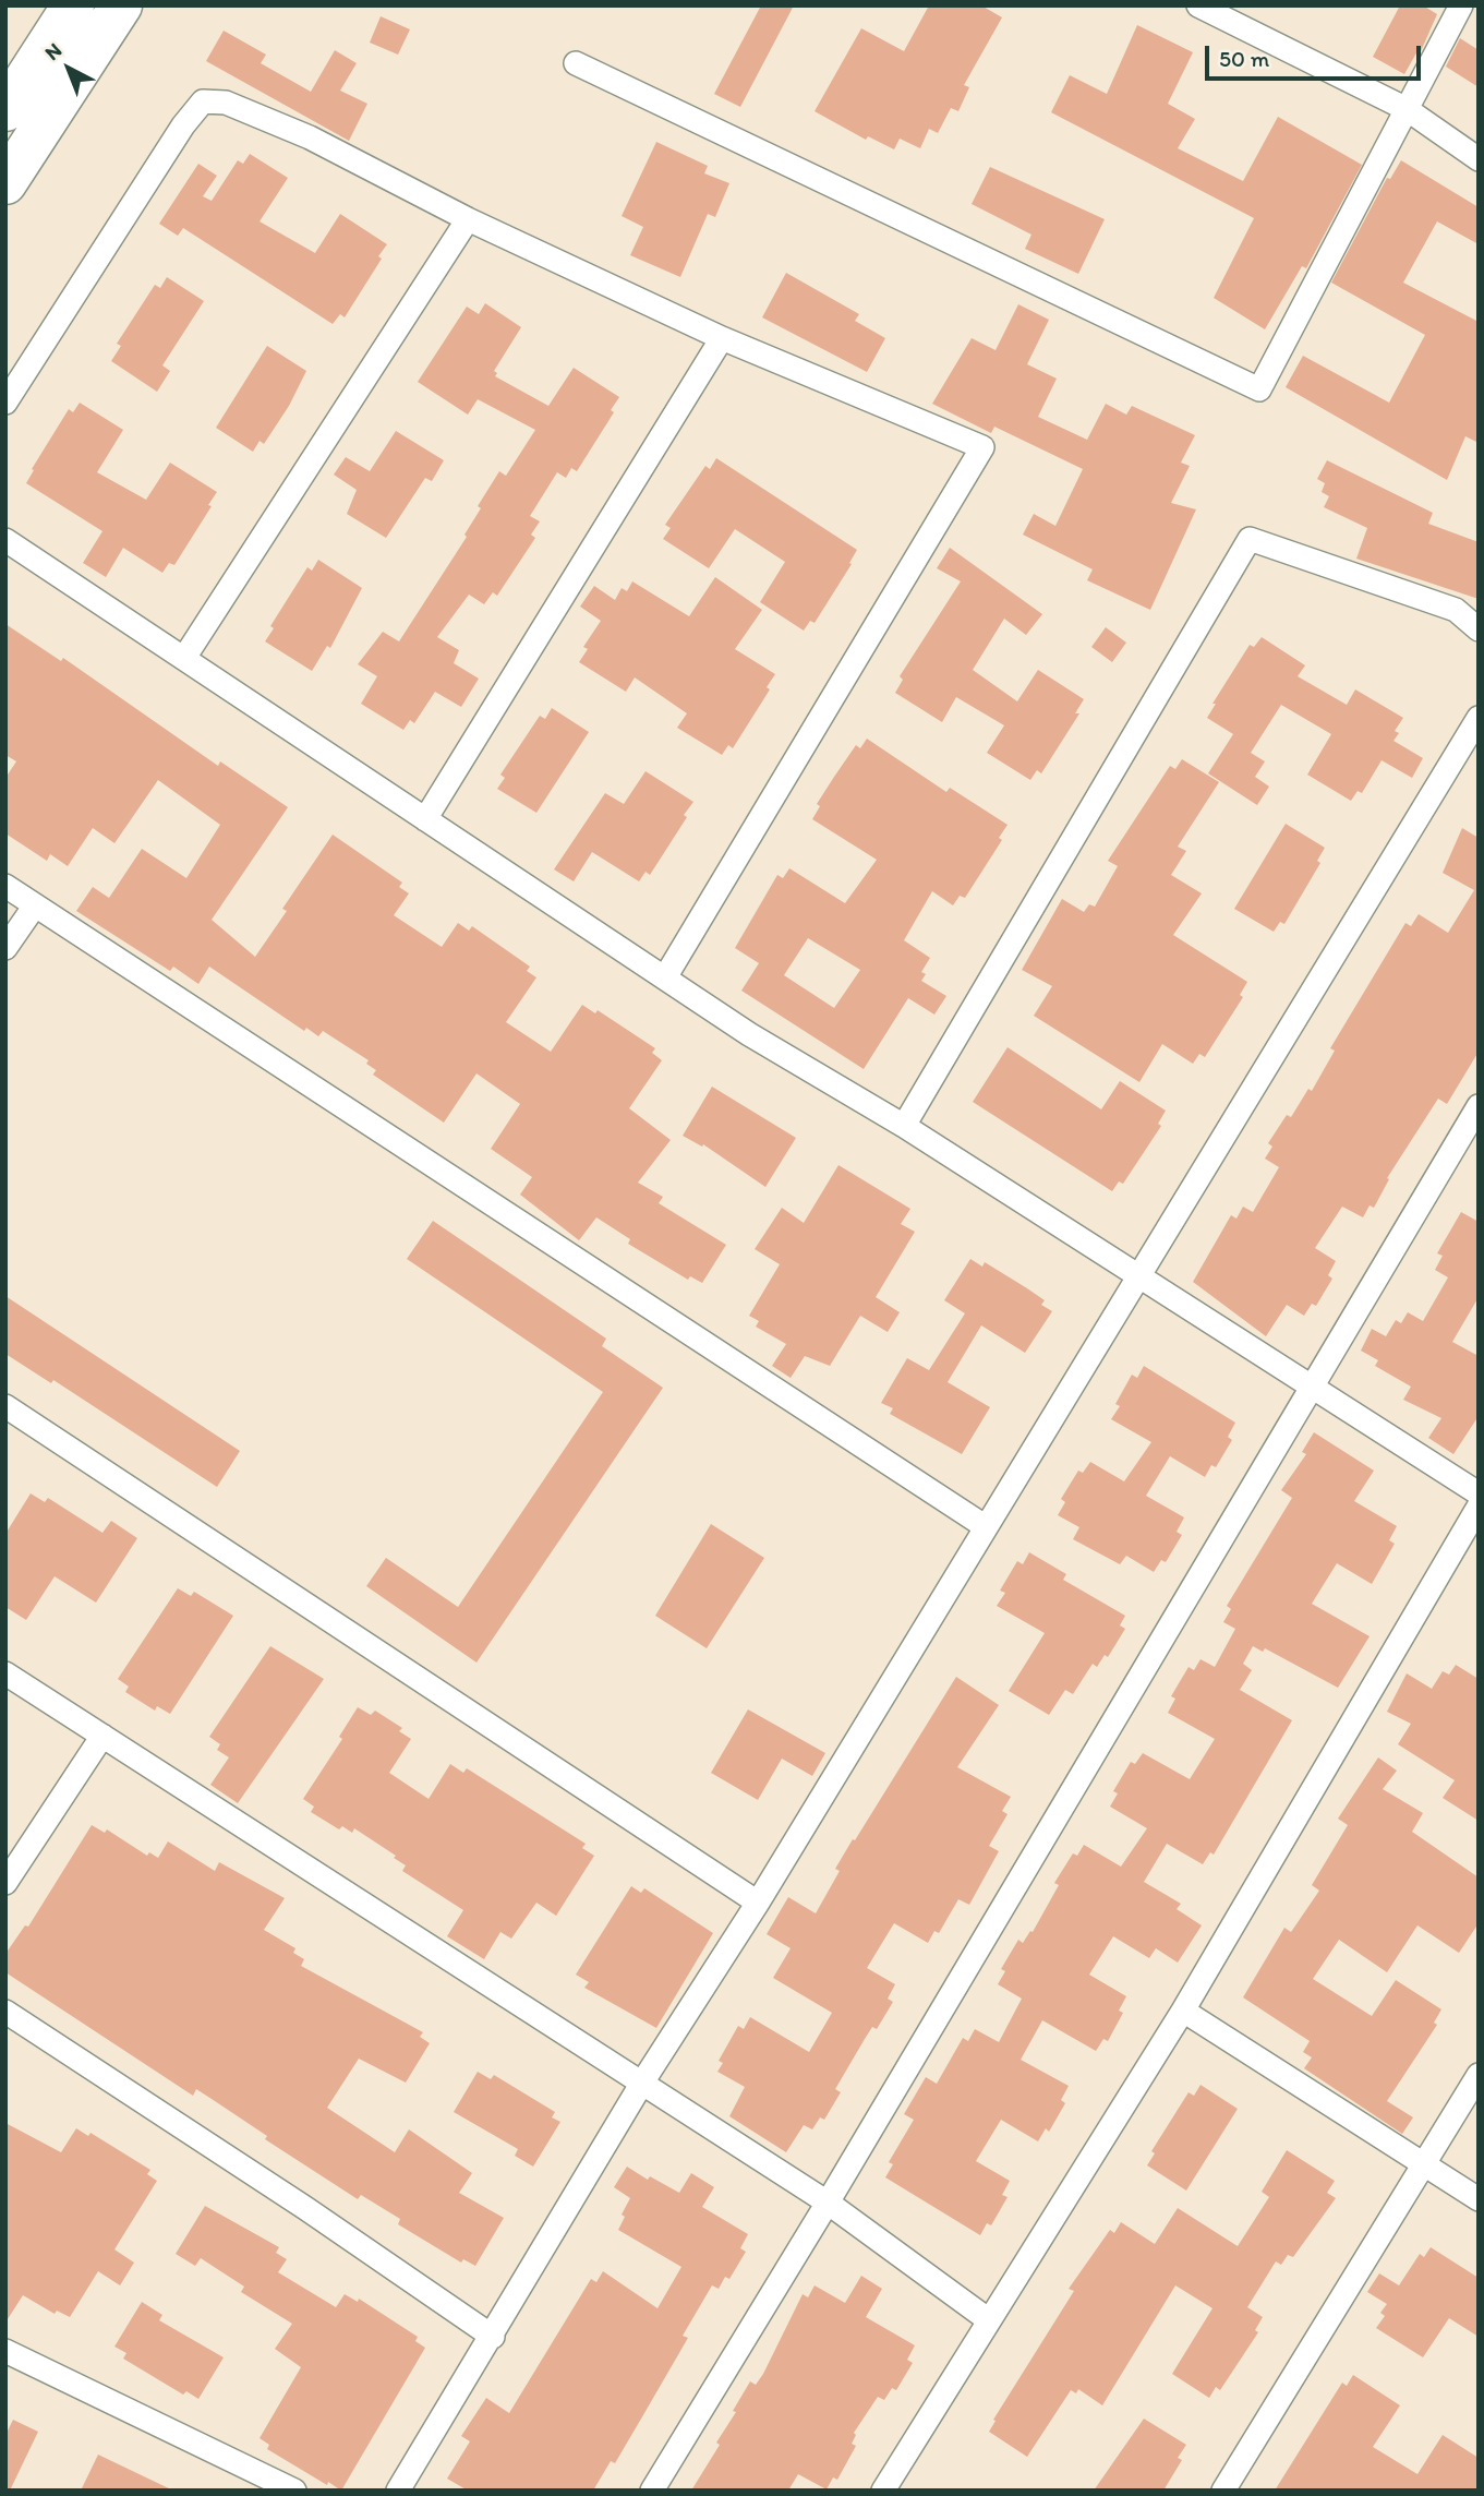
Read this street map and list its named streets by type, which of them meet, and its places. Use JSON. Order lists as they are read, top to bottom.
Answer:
{
  "scale_bar": "50 m",
  "north": "top left"
}
